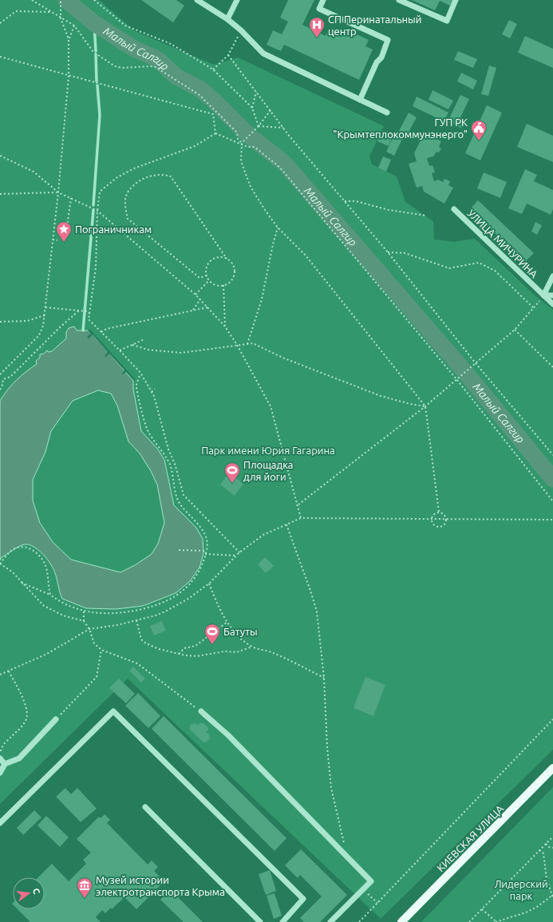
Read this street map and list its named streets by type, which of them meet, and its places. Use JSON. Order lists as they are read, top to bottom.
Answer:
{
  "streets": {
    "main road": ["КИЕВСКАЯ УЛИЦА"],
    "street": ["УЛИЦА МИЧУРИНА"]
  },
  "water": ["Малый Салгир"],
  "parks": ["Парк имени Юрия Гагарина", "Лидерский парк"],
  "places": {
    "hospital": ["СП Перинатальный центр"],
    "public building": ["ГУП РК \"Крымтеплокоммунэнерго\""],
    "place": ["Пограничникам"],
    "sports": ["Площадка для йоги", "Батуты"],
    "museum": ["Музей истории электротранспорта Крыма"]
  },
  "north": "right"
}
